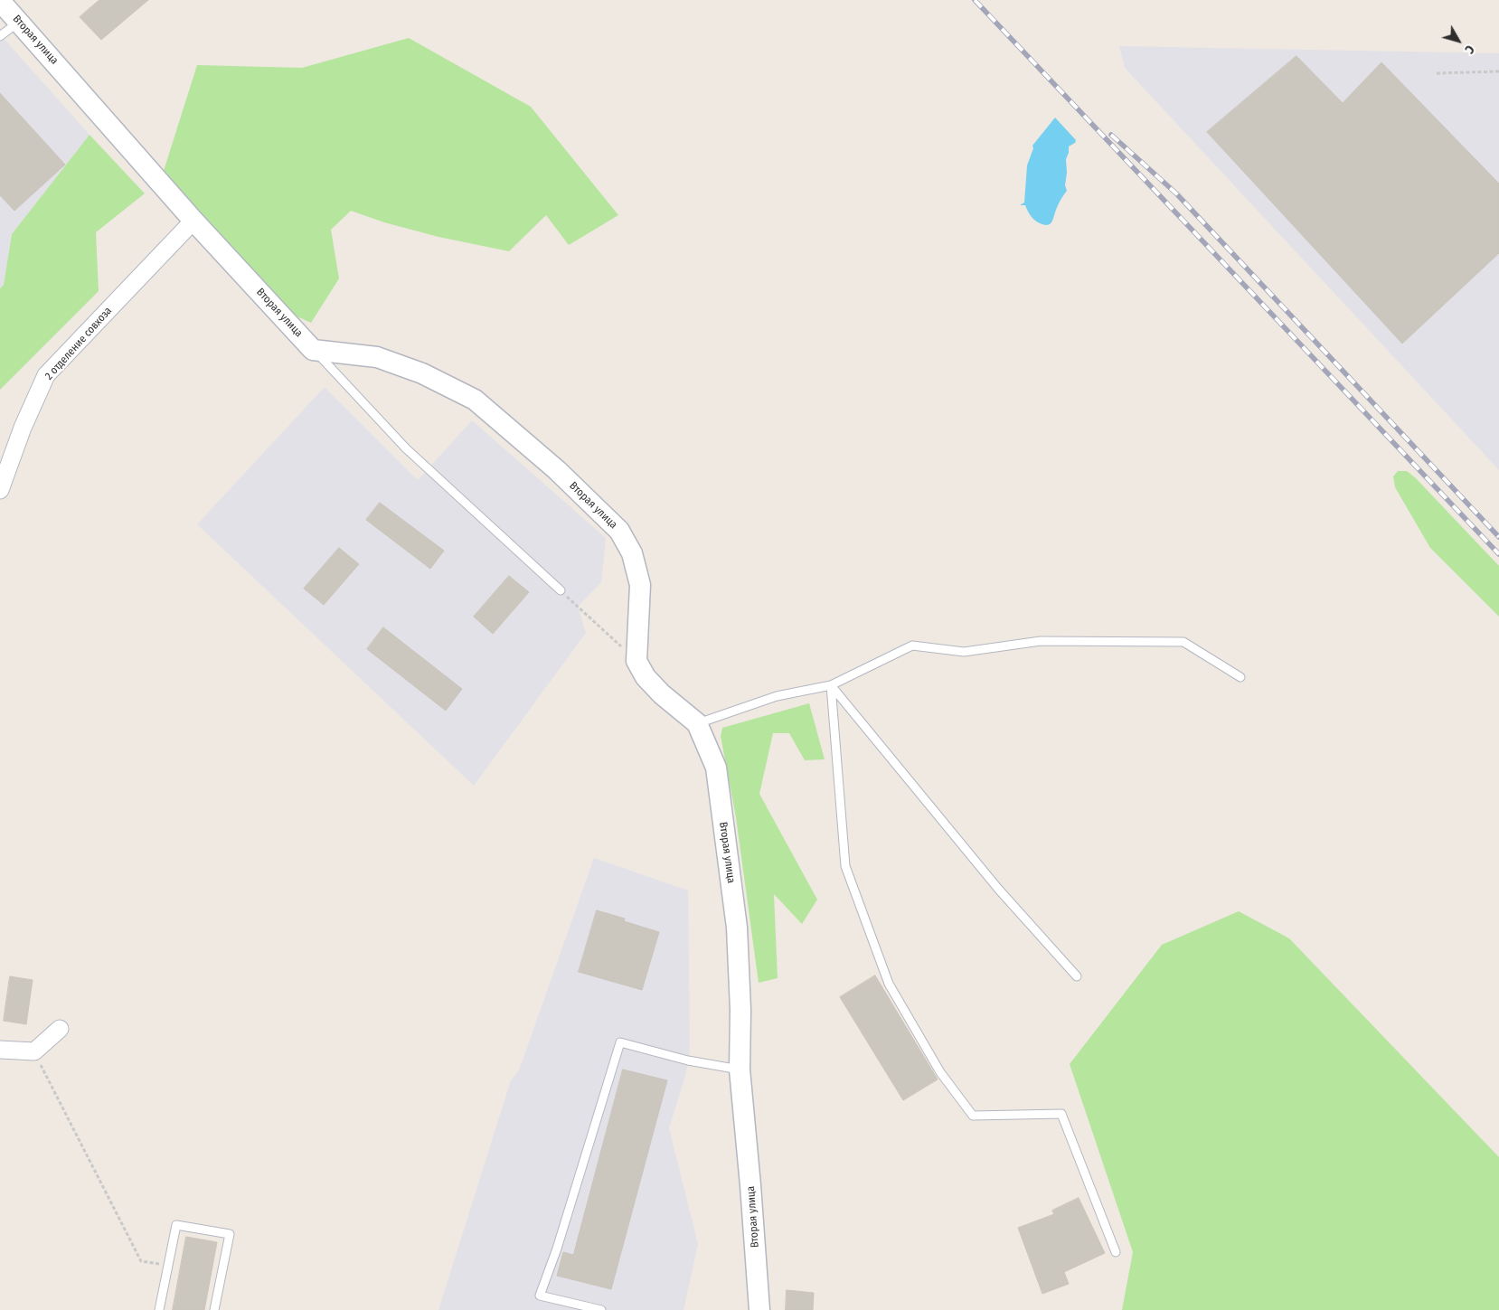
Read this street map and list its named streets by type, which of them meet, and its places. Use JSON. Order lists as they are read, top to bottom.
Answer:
{
  "streets": {
    "street": ["Вторая улица", "2 отделение совхоза"]
  },
  "crossings": [
    ["Вторая улица", "2 отделение совхоза"]
  ],
  "north": "bottom right"
}
